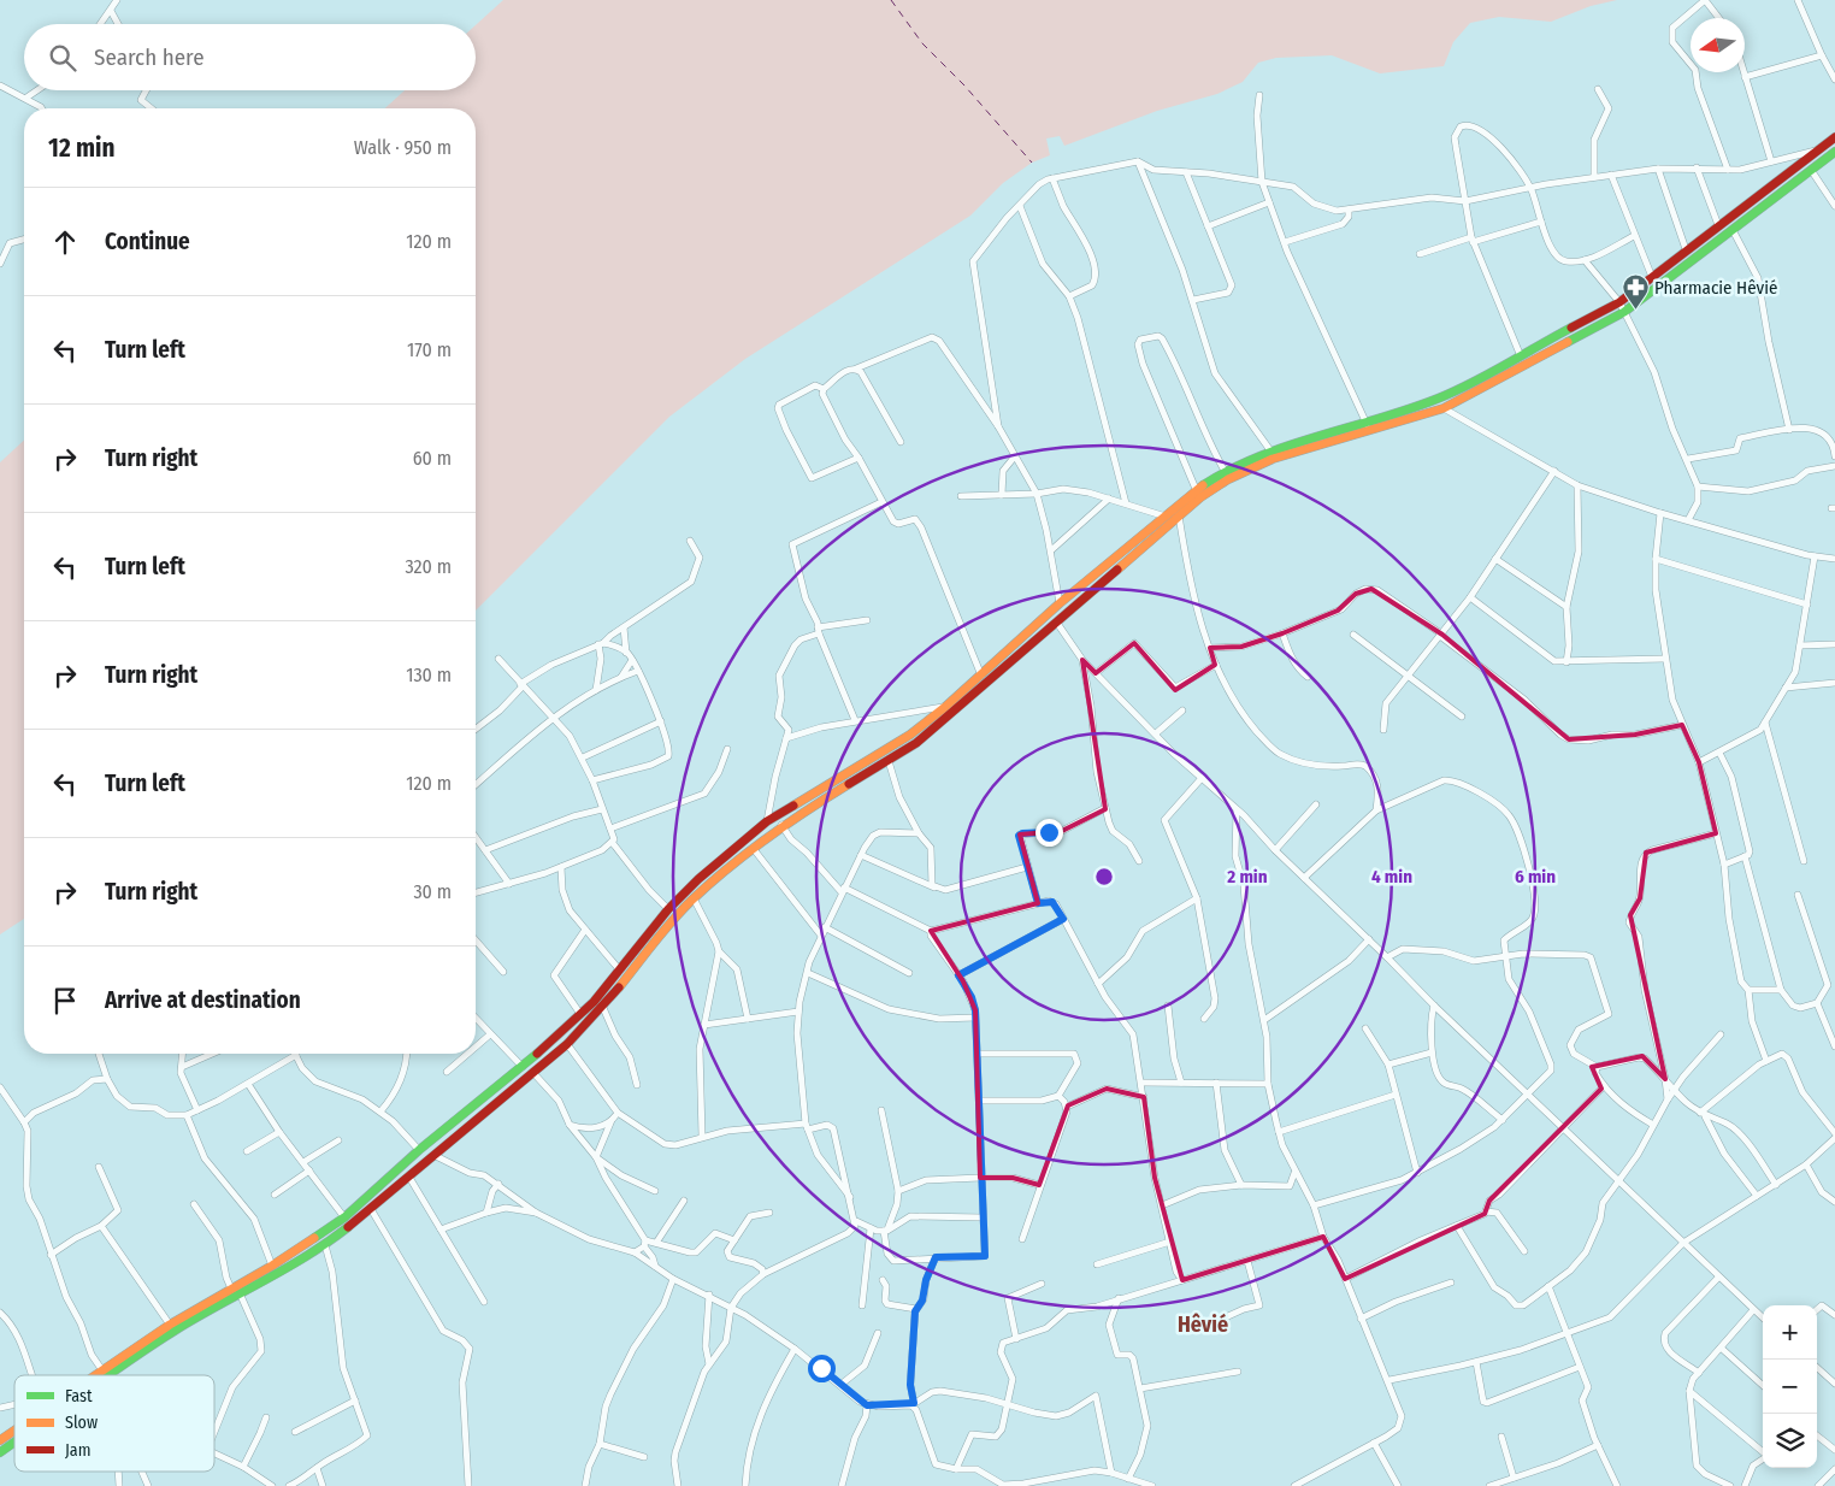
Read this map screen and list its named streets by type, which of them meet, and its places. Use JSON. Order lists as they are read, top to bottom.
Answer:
{
  "districts": ["Hêvié"],
  "places": {
    "pharmacy": ["Pharmacie Hêvié"]
  },
  "legend": ["Fast", "Slow", "Jam"],
  "north": "left",
  "page": {
    "search": "Search here",
    "heading": ["12 min", "Walk · 950 m"],
    "list": [
      ["Continue", "120 m"],
      ["Turn left", "170 m"],
      ["Turn right", "60 m"],
      ["Turn left", "320 m"],
      ["Turn right", "130 m"],
      ["Turn left", "120 m"],
      ["Turn right", "30 m"],
      "Arrive at destination"
    ],
    "map_buttons": ["+", "−"]
  },
  "rings": ["2 min", "4 min", "6 min"]
}
